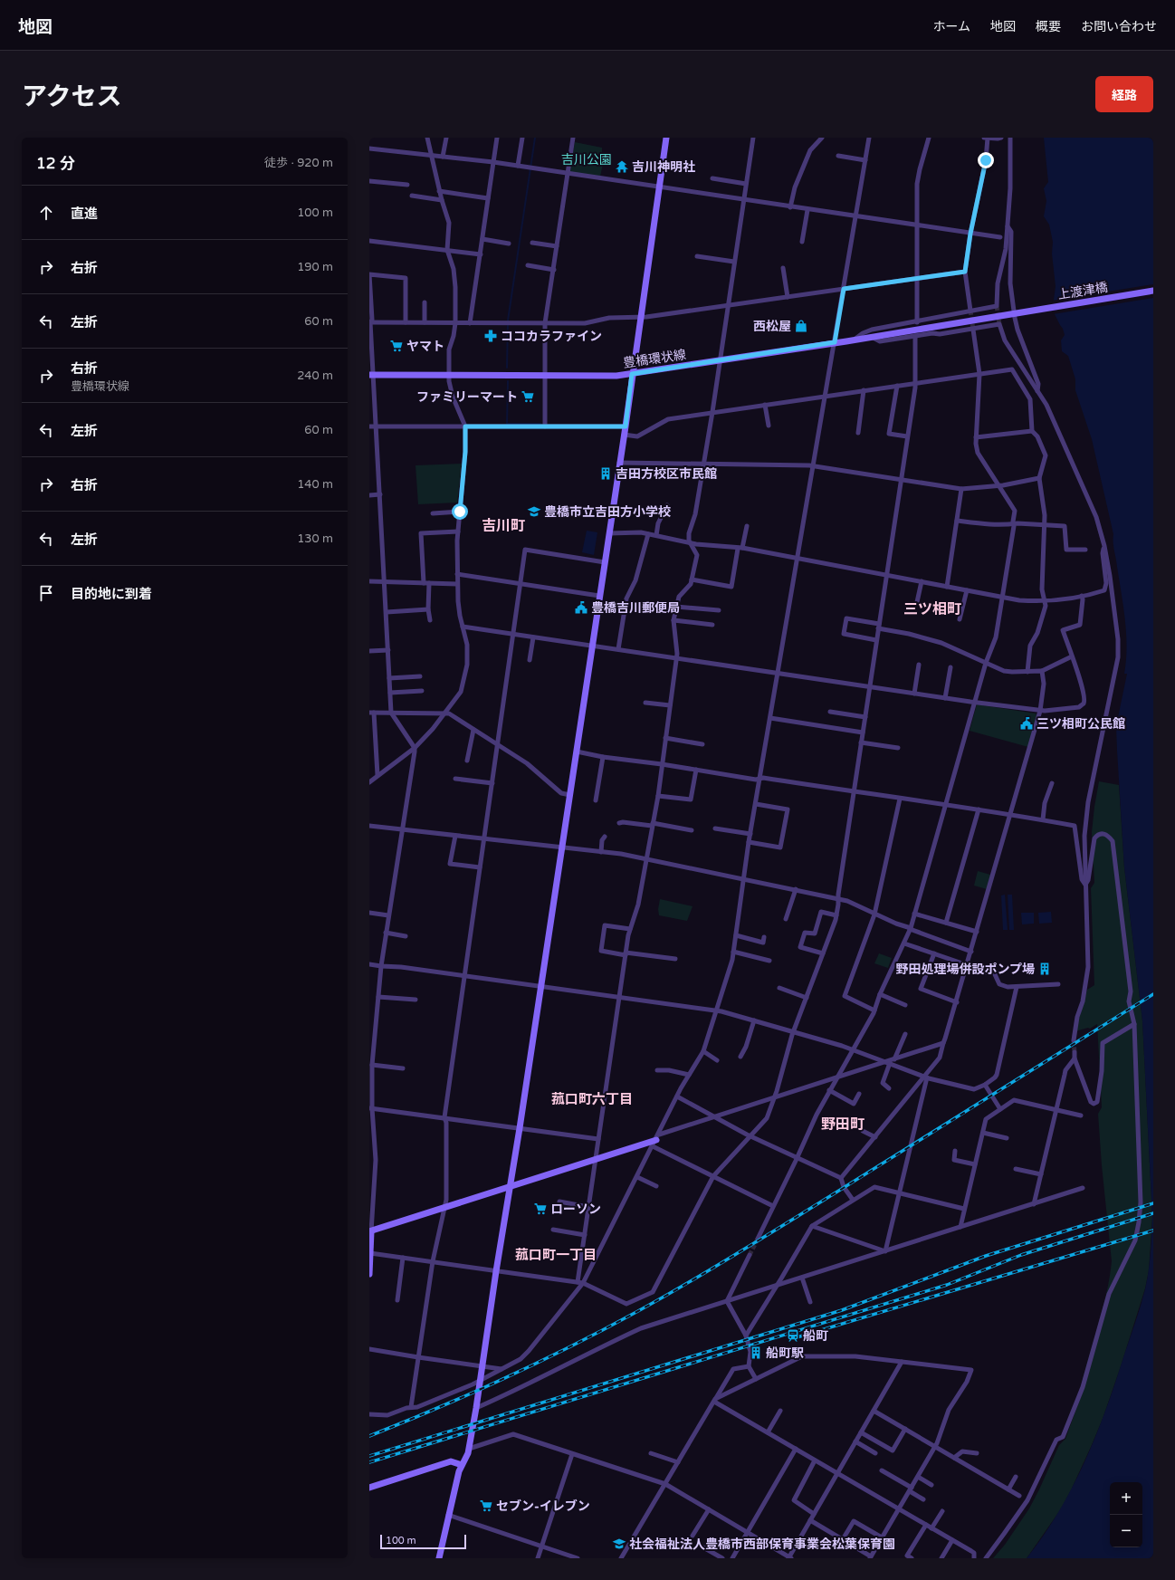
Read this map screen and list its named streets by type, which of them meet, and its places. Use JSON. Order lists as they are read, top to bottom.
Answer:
{
  "streets": {
    "street": ["上渡津橋", "豊橋環状線"]
  },
  "crossings": [
    ["上渡津橋", "豊橋環状線"]
  ],
  "districts": [
    "吉川町",
    "三ツ相町",
    "菰口町六丁目",
    "野田町",
    "菰口町一丁目"
  ],
  "parks": ["吉川公園"],
  "places": {
    "temple": ["吉川神明社"],
    "shop": ["西松屋"],
    "pharmacy": ["ココカラファイン"],
    "supermarket": [
      "ヤマト",
      "ファミリーマート",
      "ローソン",
      "セブン-イレブン"
    ],
    "building": ["吉田方校区市民館", "野田処理場併設ポンプ場", "船町駅"],
    "school or university": ["豊橋市立吉田方小学校", "社会福祉法人豊橋市西部保育事業会松葉保育園"],
    "public building": ["豊橋吉川郵便局", "三ツ相町公民館"],
    "station": ["船町"]
  },
  "scale_bar": "100 m",
  "page": {
    "header": "地図",
    "nav": [
      "ホーム",
      "地図",
      "概要",
      "お問い合わせ"
    ],
    "title": "アクセス",
    "buttons": "経路",
    "heading": ["12 分", "徒歩 · 920 m"],
    "list": [
      ["直進", "100 m"],
      ["右折", "190 m"],
      ["左折", "60 m"],
      ["右折", "豊橋環状線", "240 m"],
      ["左折", "60 m"],
      ["右折", "140 m"],
      ["左折", "130 m"],
      "目的地に到着"
    ],
    "map_buttons": ["+", "−"],
    "scale": "100 m"
  }
}
